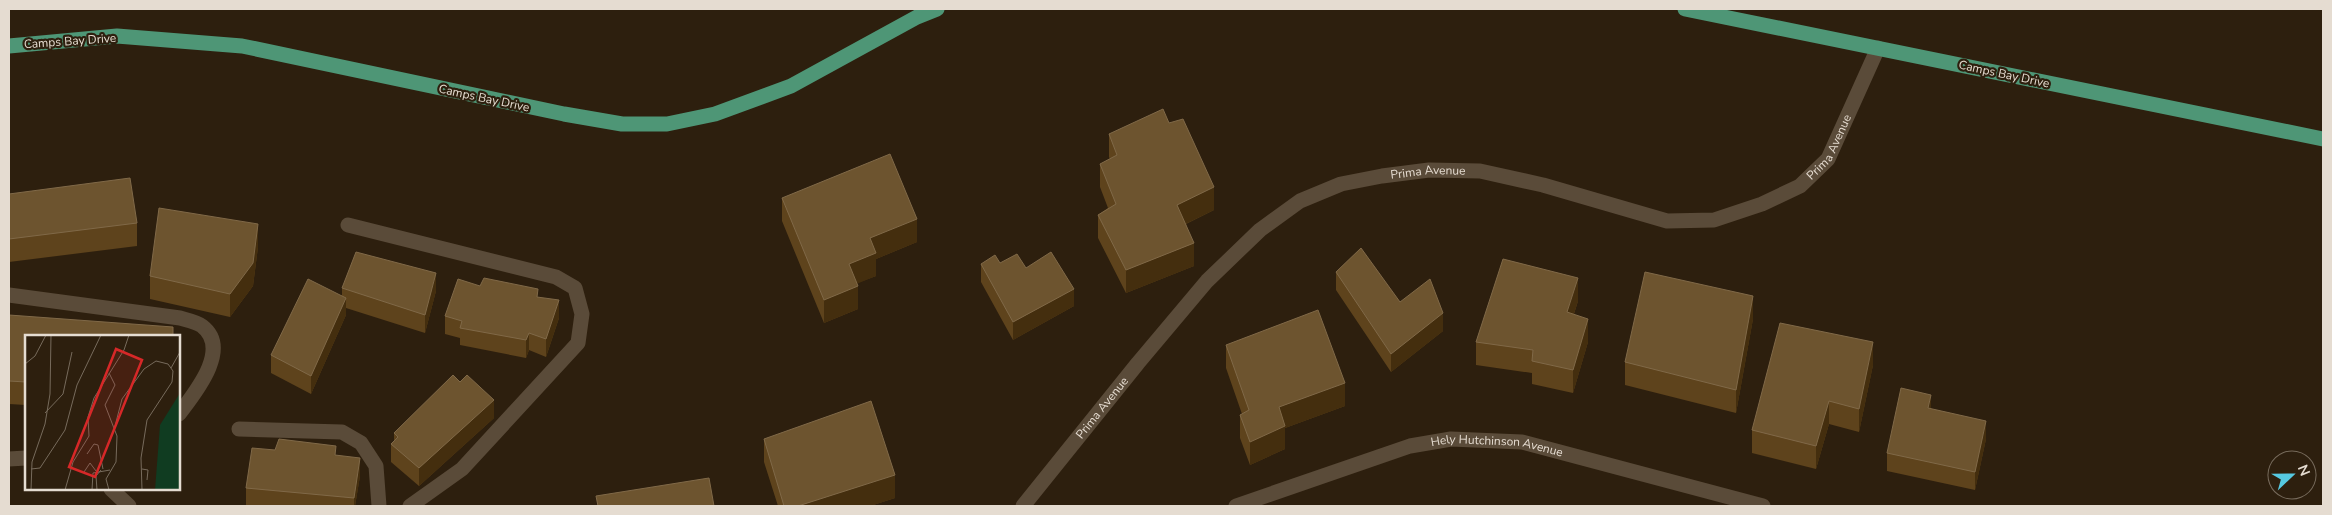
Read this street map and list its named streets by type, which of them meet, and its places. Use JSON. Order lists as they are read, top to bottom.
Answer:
{
  "streets": {
    "main road": ["Camps Bay Drive"],
    "street": ["Prima Avenue", "Hely Hutchinson Avenue"]
  },
  "crossings": [
    ["Camps Bay Drive", "Prima Avenue"]
  ],
  "north": "right"
}
